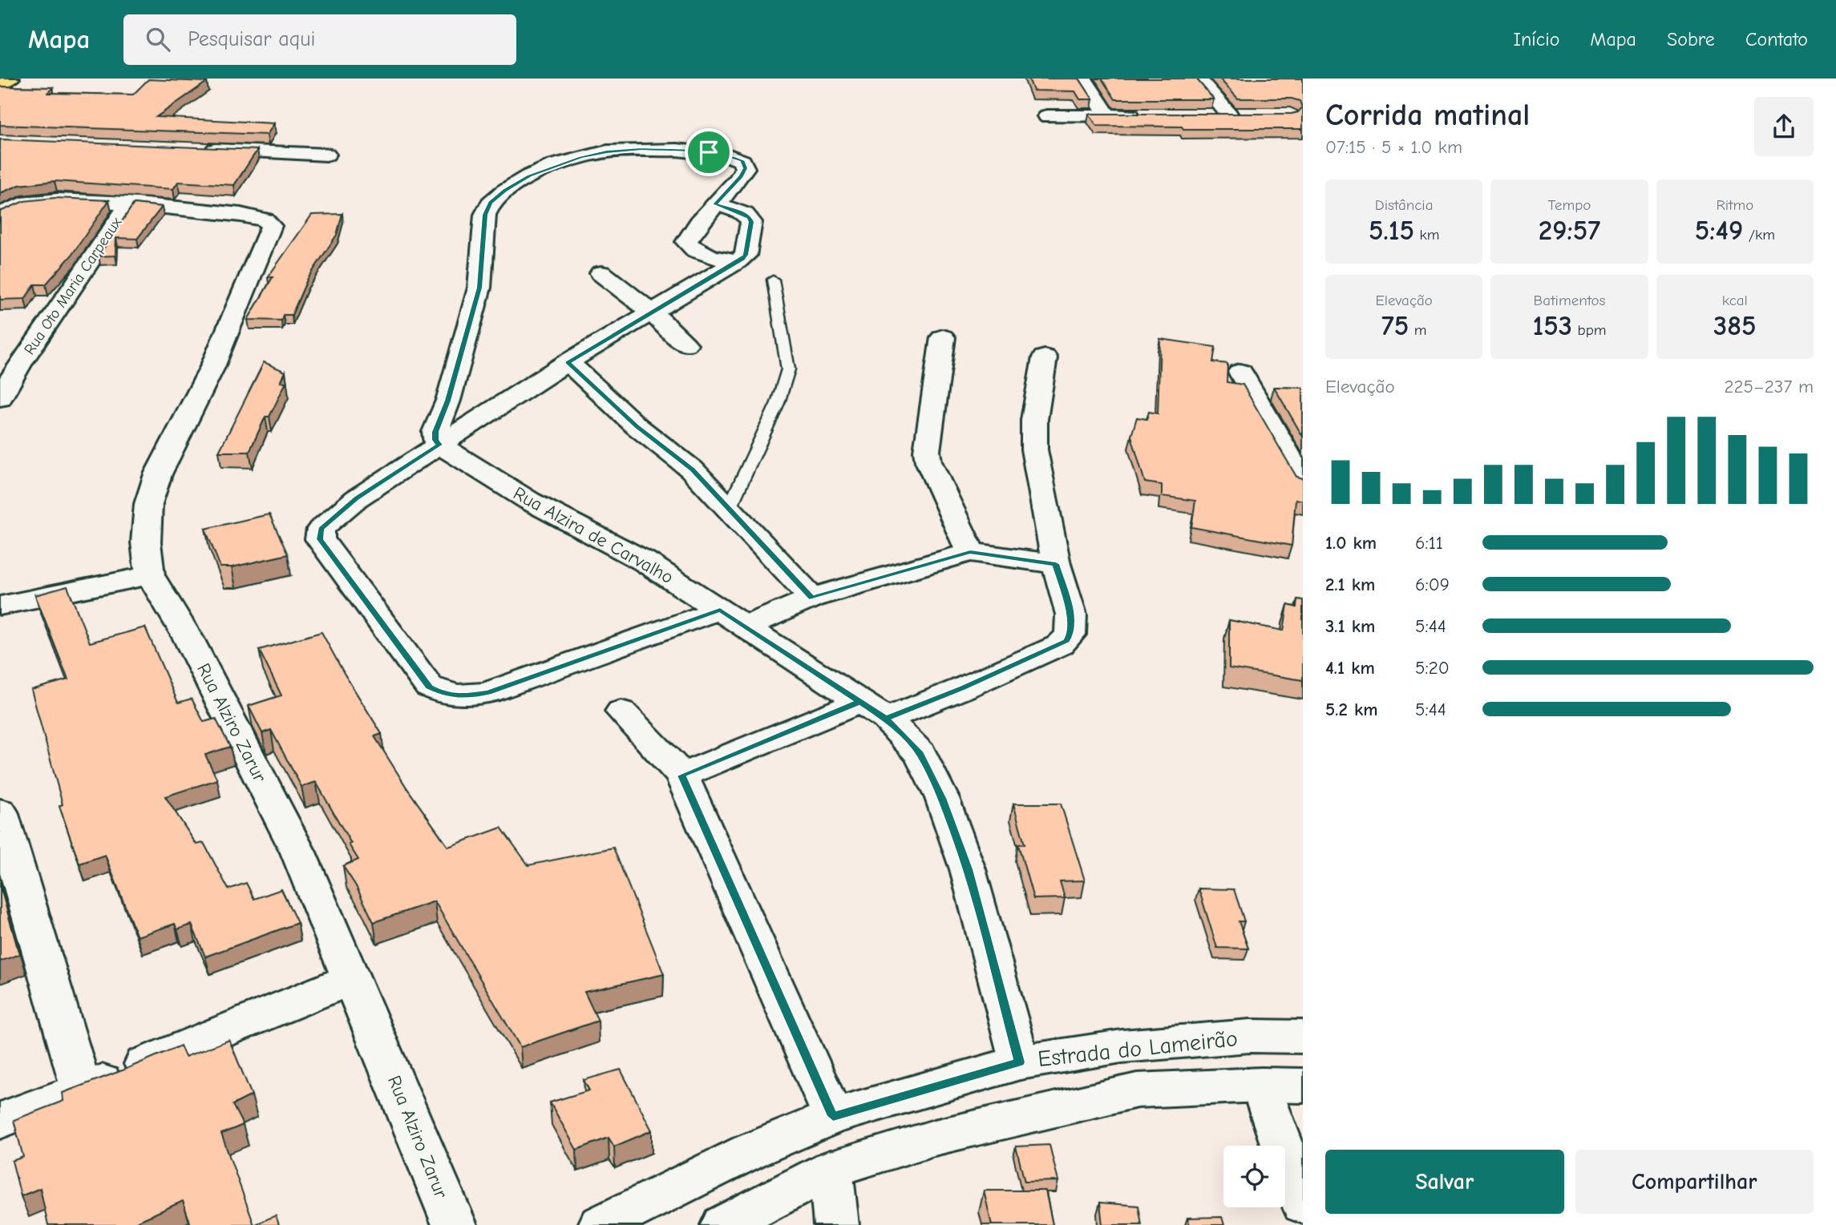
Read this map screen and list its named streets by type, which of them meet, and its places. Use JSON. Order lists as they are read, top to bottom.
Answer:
{
  "streets": {
    "street": [
      "Rua Oto Maria Carpeaux",
      "Rua Alzira de Carvalho",
      "Rua Alziro Zarur",
      "Estrada do Lameirão"
    ]
  },
  "crossings": [
    ["Rua Oto Maria Carpeaux", "Rua Alziro Zarur"],
    ["Rua Alzira de Carvalho", "Estrada do Lameirão"]
  ],
  "page": {
    "header": "Mapa",
    "search": "Pesquisar aqui",
    "nav": [
      "Início",
      "Mapa",
      "Sobre",
      "Contato"
    ],
    "heading": ["Corrida matinal", "07:15 · 5 × 1.0 km"],
    "stats": [
      ["Distância", "5.15 km"],
      ["Tempo", "29:57"],
      ["Ritmo", "5:49 /km"],
      ["Elevação", "75 m"],
      ["Batimentos", "153 bpm"],
      ["kcal", "385"]
    ],
    "chart": ["Elevação", "225–237 m"],
    "list": [
      {
        "name": "1.0 km",
        "note": "6:11"
      },
      {
        "name": "2.1 km",
        "note": "6:09"
      },
      {
        "name": "3.1 km",
        "note": "5:44"
      },
      {
        "name": "4.1 km",
        "note": "5:20"
      },
      {
        "name": "5.2 km",
        "note": "5:44"
      }
    ],
    "buttons": ["Salvar", "Compartilhar"]
  }
}
